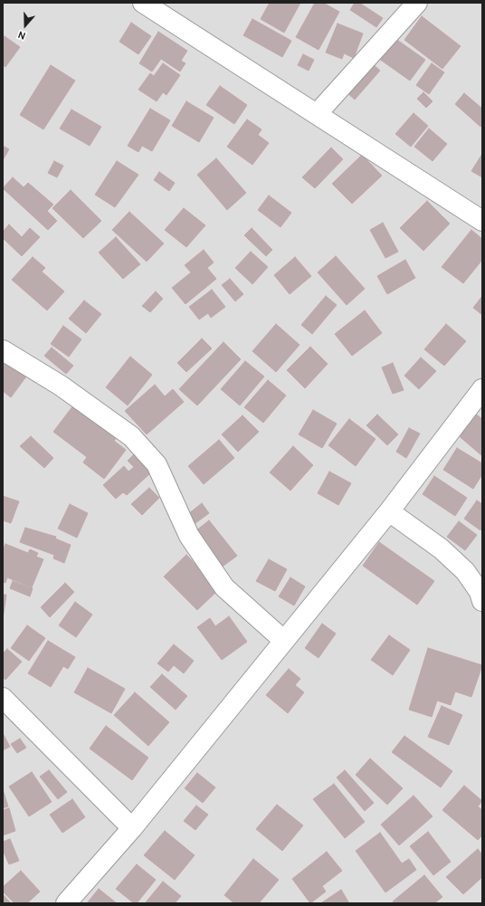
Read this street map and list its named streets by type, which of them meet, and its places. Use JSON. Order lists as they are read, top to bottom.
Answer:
{
  "north": "bottom"
}
